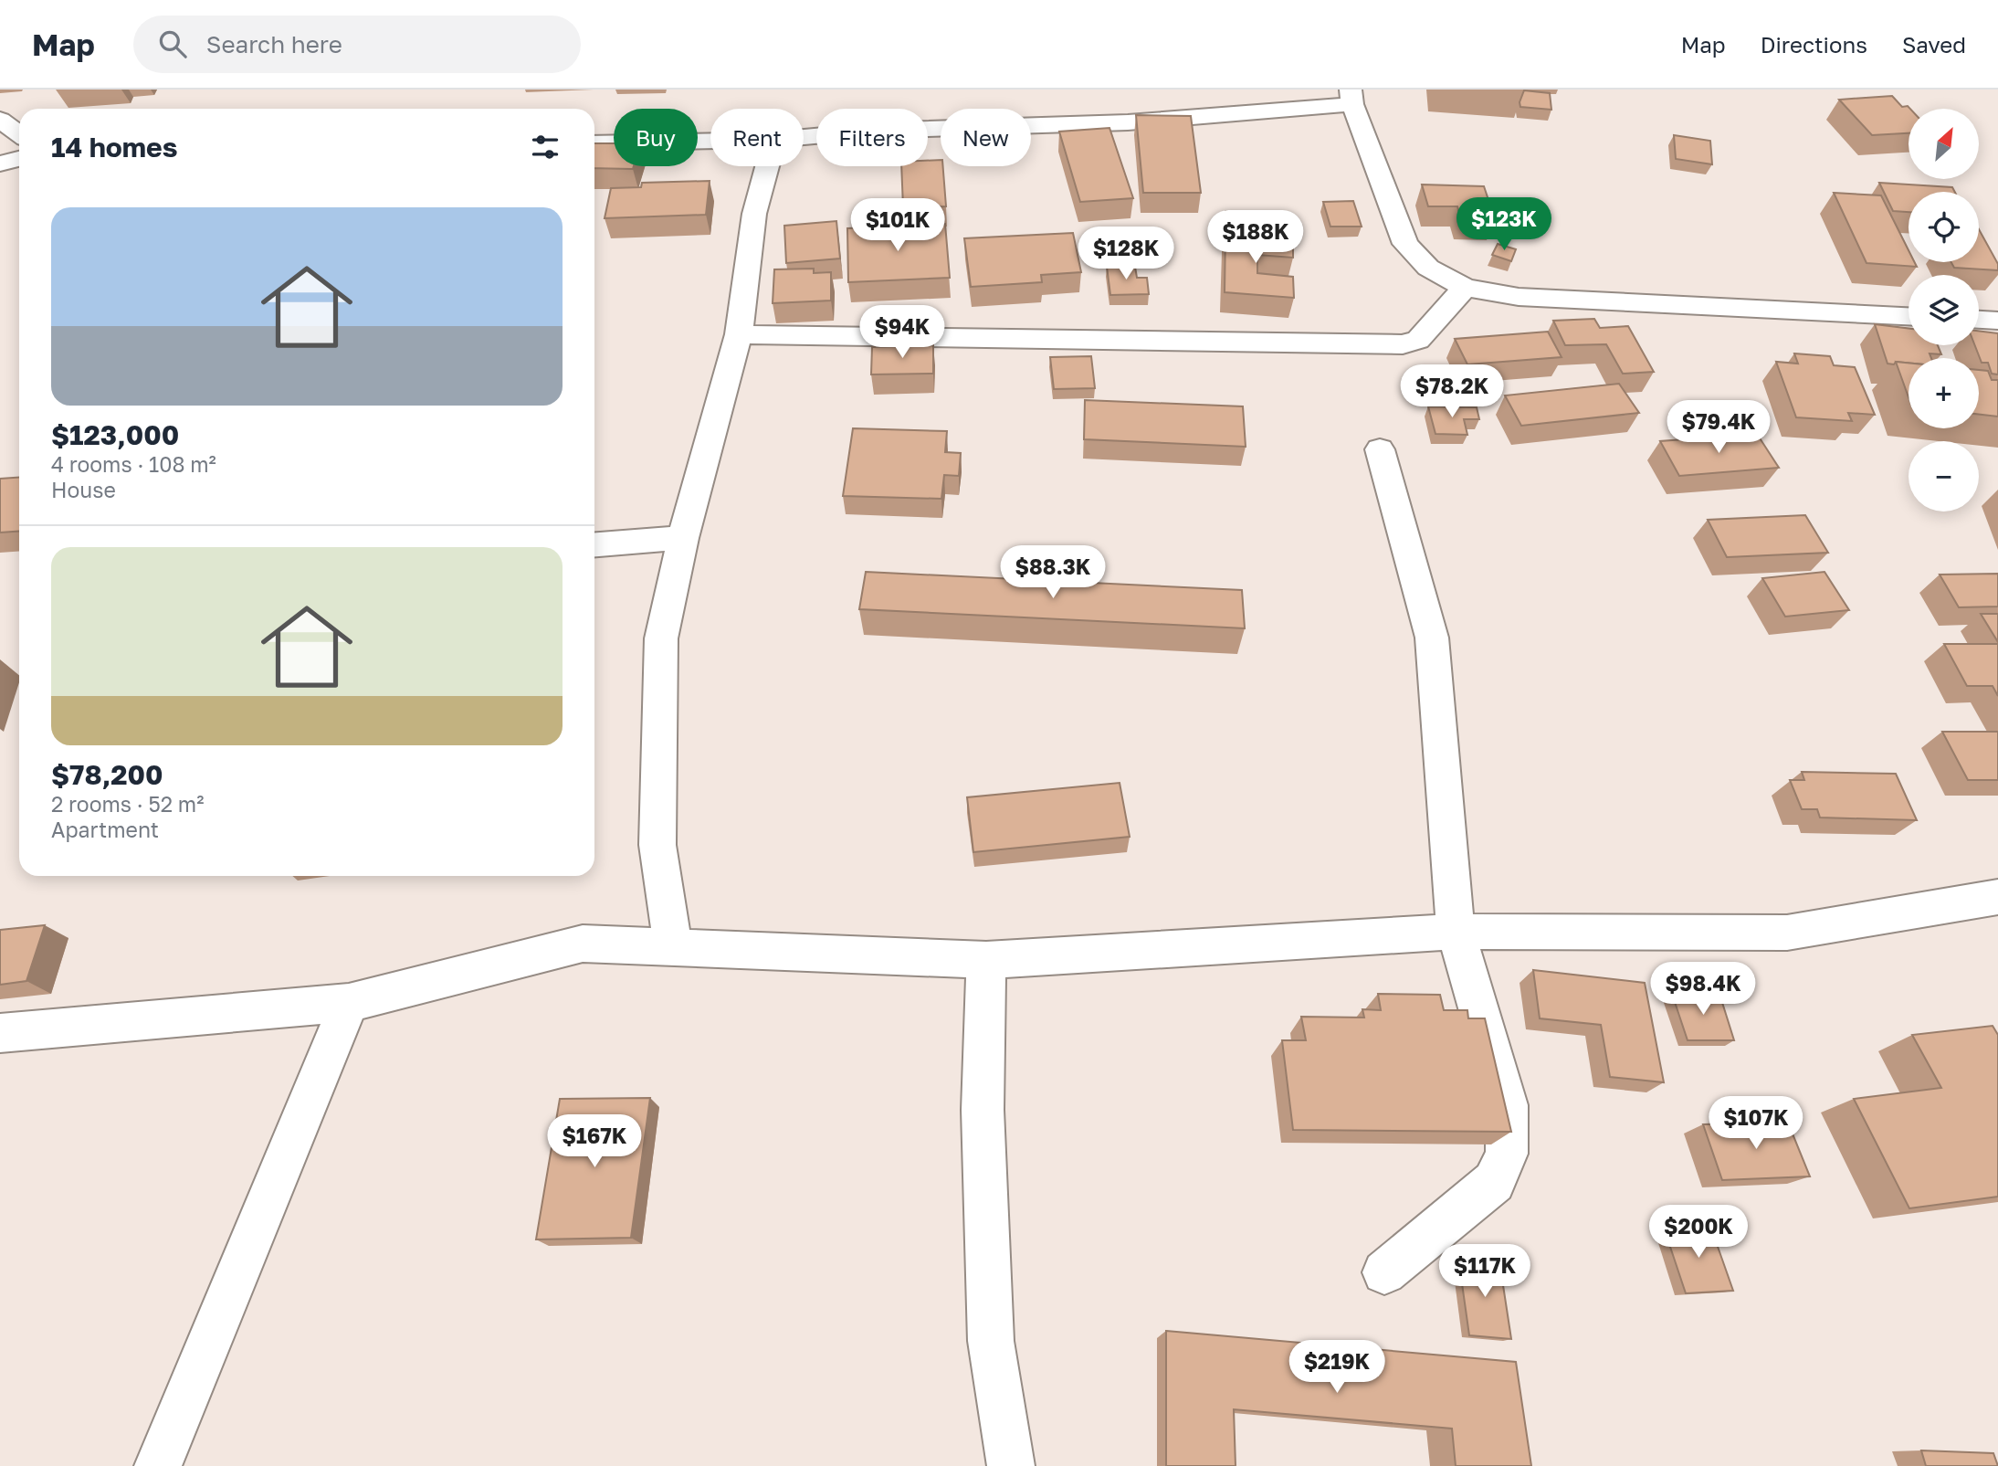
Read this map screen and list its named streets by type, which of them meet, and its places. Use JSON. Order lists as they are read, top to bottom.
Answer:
{
  "north": "top right",
  "page": {
    "header": "Map",
    "search": "Search here",
    "nav": ["Map", "Directions", "Saved"],
    "map_buttons": ["+", "−"],
    "chip": [
      "Buy",
      "Rent",
      "Filters",
      "New"
    ],
    "heading": "14 homes",
    "list": [
      {
        "name": "$123,000",
        "note": "4 rooms · 108 m² · House"
      },
      {
        "name": "$78,200",
        "note": "2 rooms · 52 m² · Apartment"
      }
    ],
    "price": [
      "$123K",
      "$101K",
      "$188K",
      "$128K",
      "$94K",
      "$78.2K",
      "$79.4K",
      "$88.3K",
      "$98.4K",
      "$107K",
      "$167K",
      "$200K",
      "$117K",
      "$219K"
    ]
  }
}
